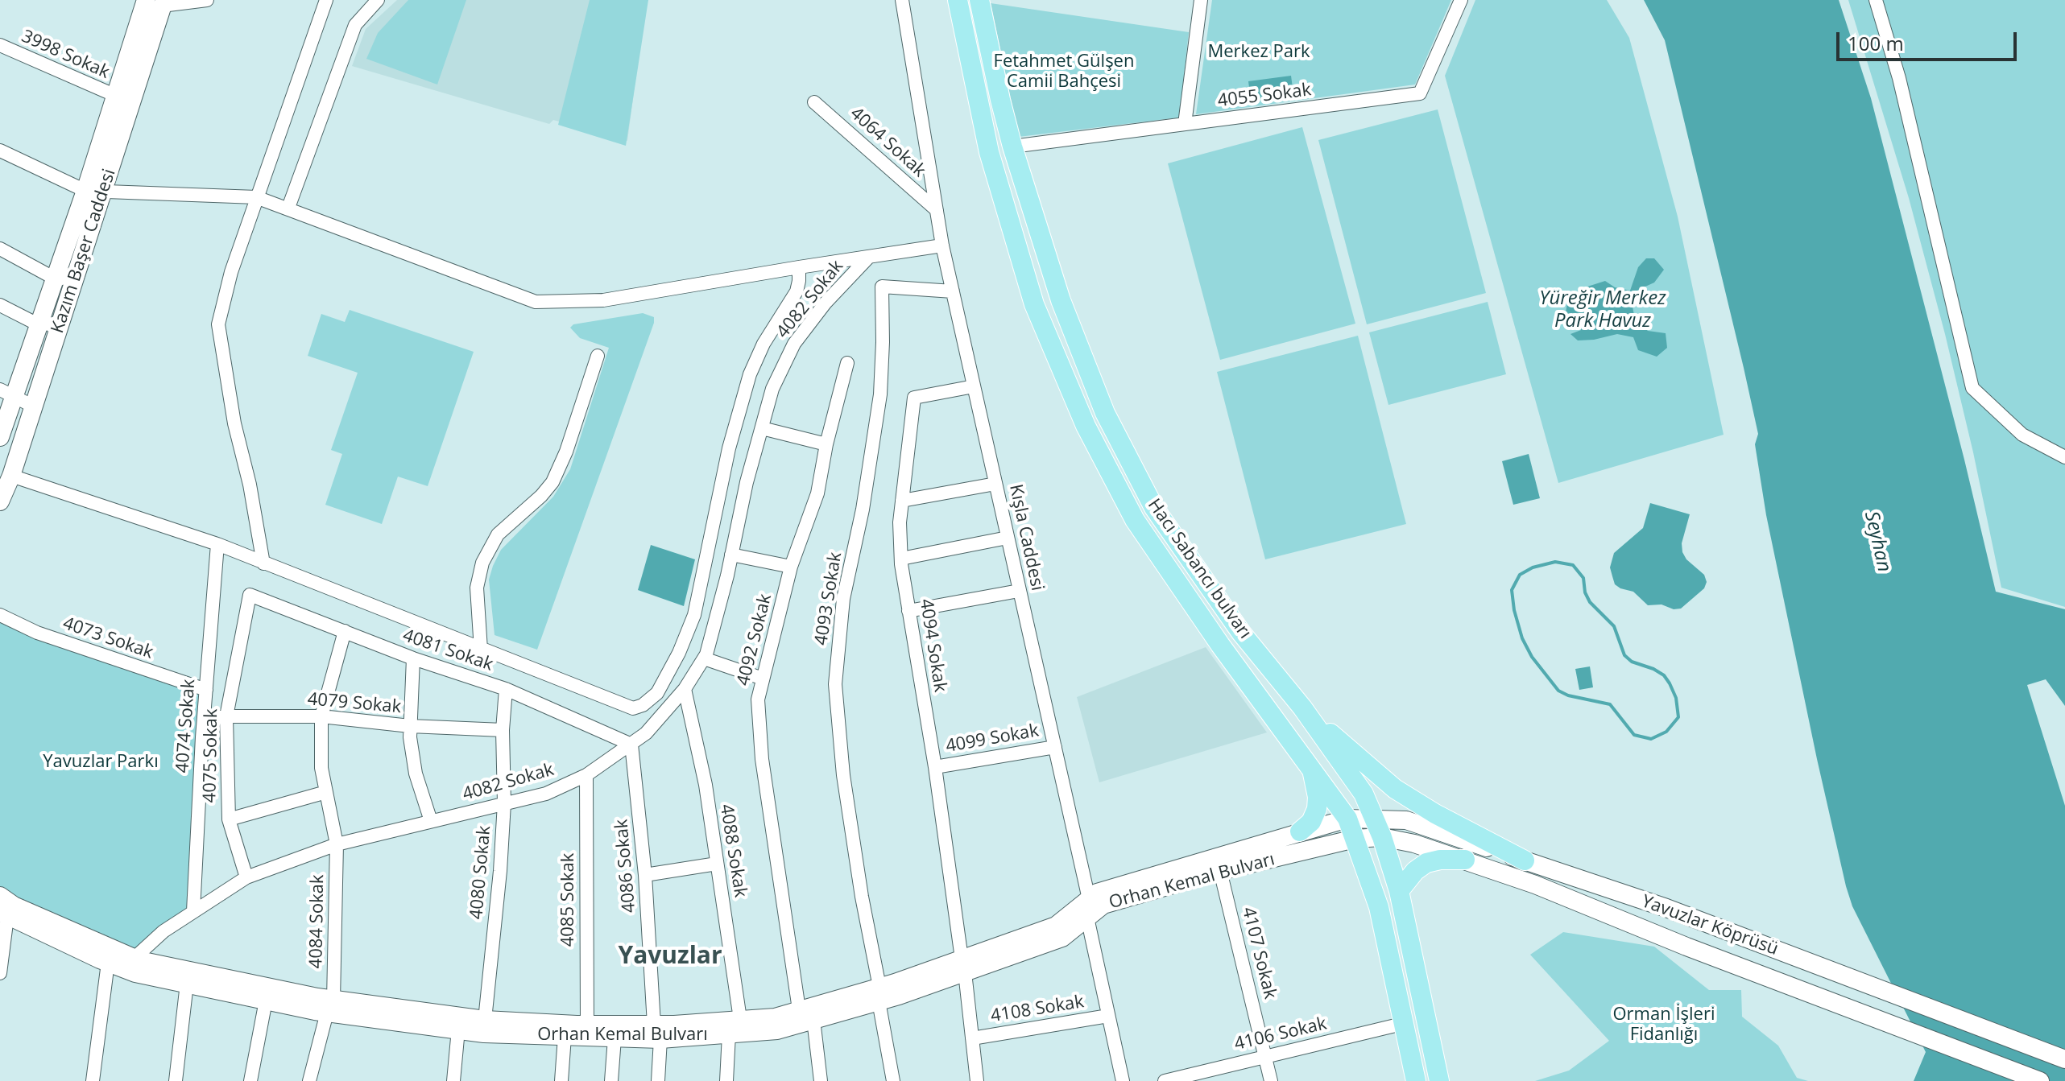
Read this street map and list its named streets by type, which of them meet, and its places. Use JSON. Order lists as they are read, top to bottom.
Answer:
{
  "streets": {
    "main road": [
      "Kazım Başer Caddesi",
      "Hacı Sabancı bulvarı",
      "Orhan Kemal Bulvarı",
      "Yavuzlar Köprüsü"
    ],
    "street": [
      "3998 Sokak",
      "4055 Sokak",
      "4064 Sokak",
      "4082 Sokak",
      "Kışla Caddesi",
      "4093 Sokak",
      "4073 Sokak",
      "4092 Sokak",
      "4094 Sokak",
      "4081 Sokak",
      "4079 Sokak",
      "4074 Sokak",
      "4099 Sokak",
      "4075 Sokak",
      "4088 Sokak",
      "4086 Sokak",
      "4080 Sokak",
      "4085 Sokak",
      "4084 Sokak",
      "4107 Sokak",
      "4108 Sokak",
      "4106 Sokak"
    ]
  },
  "crossings": [
    ["3998 Sokak", "Kazım Başer Caddesi"],
    ["4055 Sokak", "Hacı Sabancı bulvarı"],
    ["4064 Sokak", "Kışla Caddesi"],
    ["4082 Sokak", "4081 Sokak"],
    ["4082 Sokak", "4074 Sokak"],
    ["4082 Sokak", "4075 Sokak"],
    ["4082 Sokak", "4088 Sokak"],
    ["4082 Sokak", "4086 Sokak"],
    ["4082 Sokak", "4080 Sokak"],
    ["4082 Sokak", "Orhan Kemal Bulvarı"],
    ["4082 Sokak", "4085 Sokak"],
    ["4082 Sokak", "4084 Sokak"],
    ["Kışla Caddesi", "4093 Sokak"],
    ["Kışla Caddesi", "4094 Sokak"],
    ["Kışla Caddesi", "4099 Sokak"],
    ["Kışla Caddesi", "Orhan Kemal Bulvarı"],
    ["Kışla Caddesi", "4108 Sokak"],
    ["Hacı Sabancı bulvarı", "Orhan Kemal Bulvarı"],
    ["Hacı Sabancı bulvarı", "Yavuzlar Köprüsü"],
    ["Hacı Sabancı bulvarı", "4106 Sokak"],
    ["4093 Sokak", "Orhan Kemal Bulvarı"],
    ["4073 Sokak", "4074 Sokak"],
    ["4092 Sokak", "Orhan Kemal Bulvarı"],
    ["4094 Sokak", "4099 Sokak"],
    ["4094 Sokak", "Orhan Kemal Bulvarı"],
    ["4094 Sokak", "4108 Sokak"],
    ["4081 Sokak", "4075 Sokak"],
    ["4081 Sokak", "4086 Sokak"],
    ["4081 Sokak", "4080 Sokak"],
    ["4081 Sokak", "4084 Sokak"],
    ["4079 Sokak", "4074 Sokak"],
    ["4079 Sokak", "4075 Sokak"],
    ["4079 Sokak", "4080 Sokak"],
    ["4079 Sokak", "4084 Sokak"],
    ["4088 Sokak", "Orhan Kemal Bulvarı"],
    ["4086 Sokak", "Orhan Kemal Bulvarı"],
    ["4080 Sokak", "Orhan Kemal Bulvarı"],
    ["Orhan Kemal Bulvarı", "4085 Sokak"],
    ["Orhan Kemal Bulvarı", "4084 Sokak"],
    ["Orhan Kemal Bulvarı", "Yavuzlar Köprüsü"],
    ["Orhan Kemal Bulvarı", "4107 Sokak"],
    ["4107 Sokak", "4106 Sokak"]
  ],
  "districts": ["Yavuzlar"],
  "water": ["Yüreğir Merkez Park Havuz", "Seyhan"],
  "parks": [
    "Merkez Park",
    "Fetahmet Gülşen Camii Bahçesi",
    "Yavuzlar Parkı",
    "Orman İşleri Fidanlığı"
  ],
  "scale_bar": "100 m"
}
